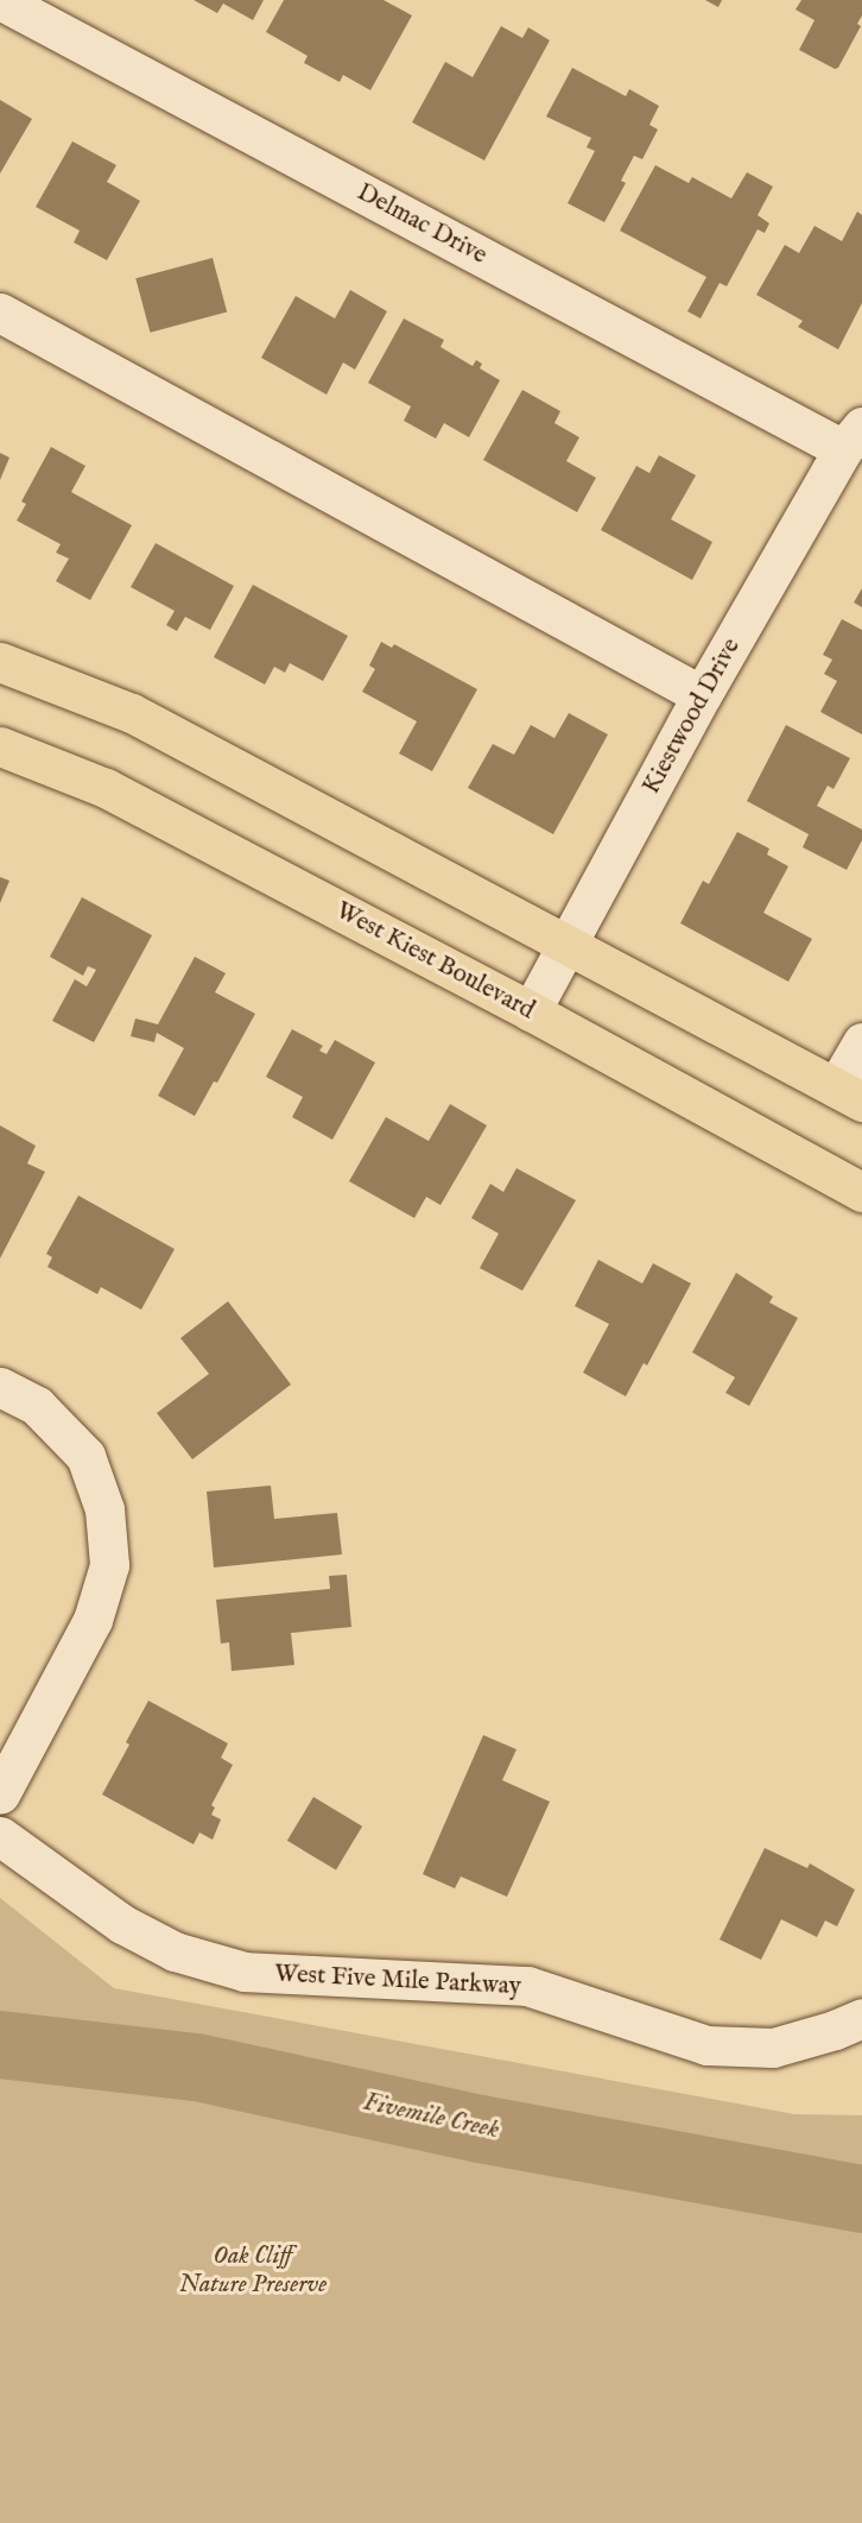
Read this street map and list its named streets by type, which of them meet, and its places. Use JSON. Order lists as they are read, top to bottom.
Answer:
{
  "streets": {
    "main road": ["West Kiest Boulevard"],
    "street": ["Delmac Drive", "Kiestwood Drive", "West Five Mile Parkway"]
  },
  "crossings": [
    ["Delmac Drive", "Kiestwood Drive"],
    ["Kiestwood Drive", "West Kiest Boulevard"]
  ],
  "water": ["Fivemile Creek"],
  "parks": ["Oak Cliff Nature Preserve"]
}
